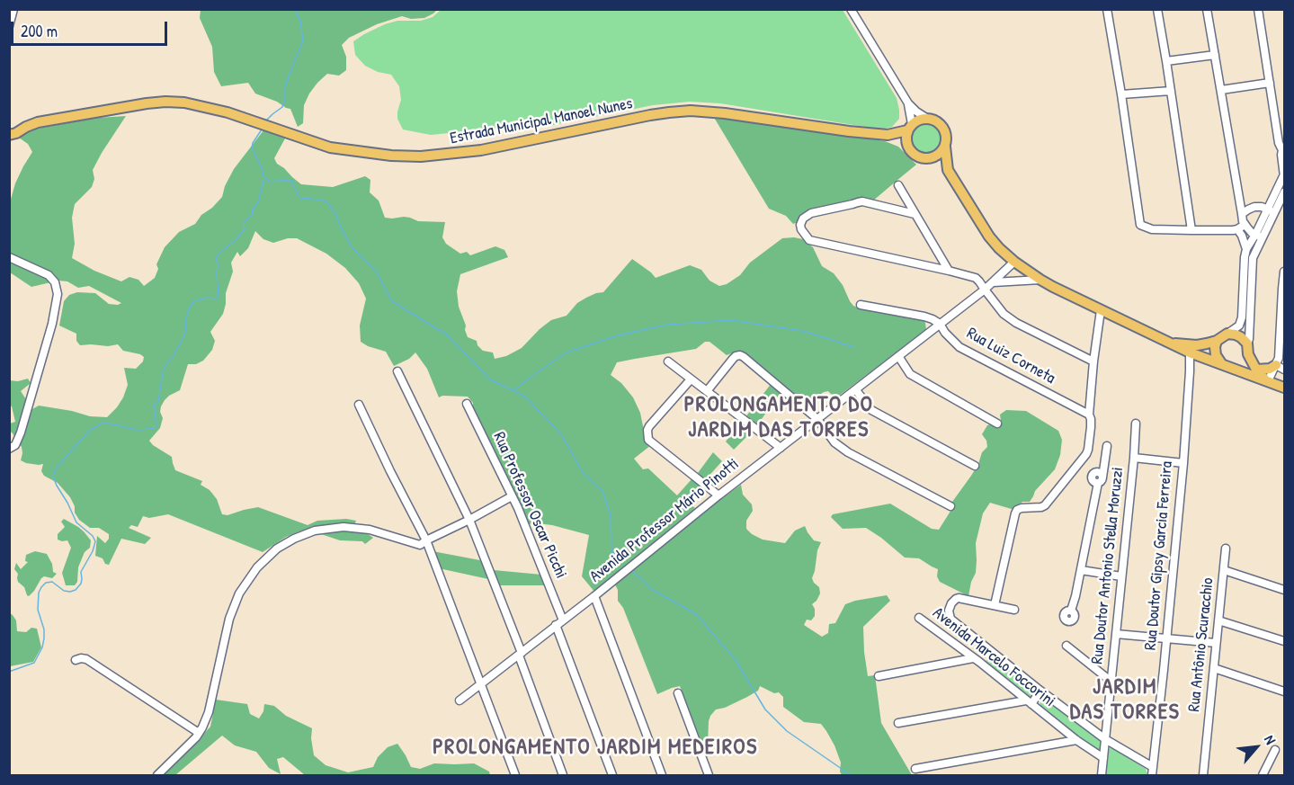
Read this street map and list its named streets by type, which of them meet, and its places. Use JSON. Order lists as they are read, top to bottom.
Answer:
{
  "streets": {
    "main road": ["Estrada Municipal Manoel Nunes"],
    "street": [
      "Rua Luiz Corneta",
      "Rua Professor Oscar Picchi",
      "Avenida Professor Mário Pinotti",
      "Rua Doutor Gipsy Garcia Ferreira",
      "Rua Doutor Antonio Stella Moruzzi",
      "Rua Antônio Scuracchio",
      "Avenida Marcelo Foccorini"
    ]
  },
  "crossings": [
    ["Rua Luiz Corneta", "Avenida Professor Mário Pinotti"],
    ["Rua Professor Oscar Picchi", "Avenida Professor Mário Pinotti"],
    ["Rua Doutor Gipsy Garcia Ferreira", "Avenida Marcelo Foccorini"],
    ["Rua Doutor Antonio Stella Moruzzi", "Avenida Marcelo Foccorini"]
  ],
  "districts": ["PROLONGAMENTO DO JARDIM DAS TORRES", "JARDIM DAS TORRES", "PROLONGAMENTO JARDIM MEDEIROS"],
  "scale_bar": "200 m",
  "north": "top right"
}
